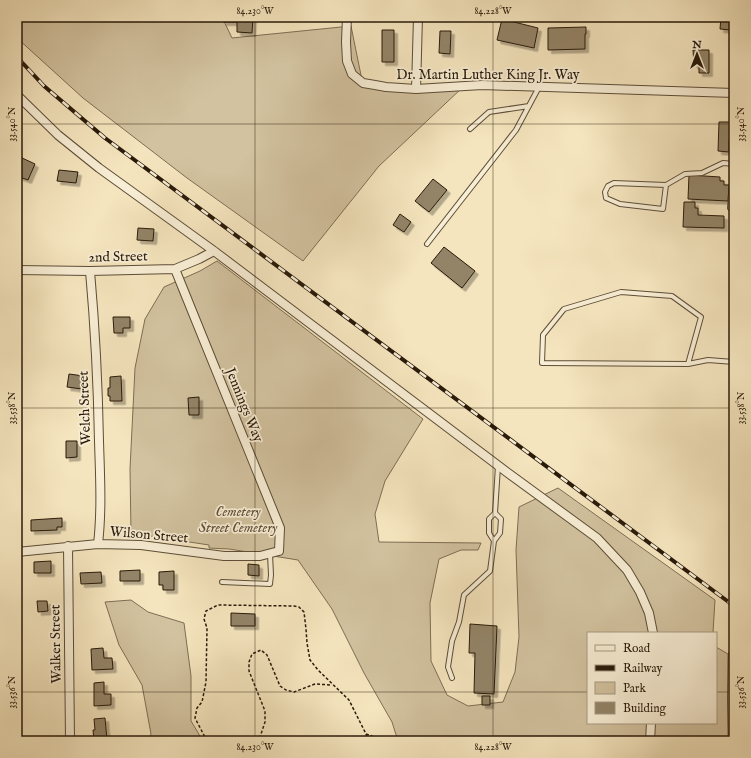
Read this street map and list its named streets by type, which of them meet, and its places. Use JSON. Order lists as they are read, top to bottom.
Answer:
{
  "streets": {
    "street": [
      "Dr. Martin Luther King Jr. Way",
      "2nd Street",
      "Jennings Way",
      "Welch Street",
      "Wilson Street",
      "Walker Street"
    ]
  },
  "crossings": [
    ["2nd Street", "Jennings Way"],
    ["2nd Street", "Welch Street"],
    ["Jennings Way", "Wilson Street"],
    ["Welch Street", "Wilson Street"],
    ["Wilson Street", "Walker Street"]
  ],
  "parks": ["Cemetery Street Cemetery"],
  "legend": [
    "Road",
    "Railway",
    "Park",
    "Building"
  ],
  "north": "top",
  "coordinates": [
    "84.230°W",
    "84.228°W",
    "33.540°N",
    "33.538°N",
    "33.536°N"
  ]
}
